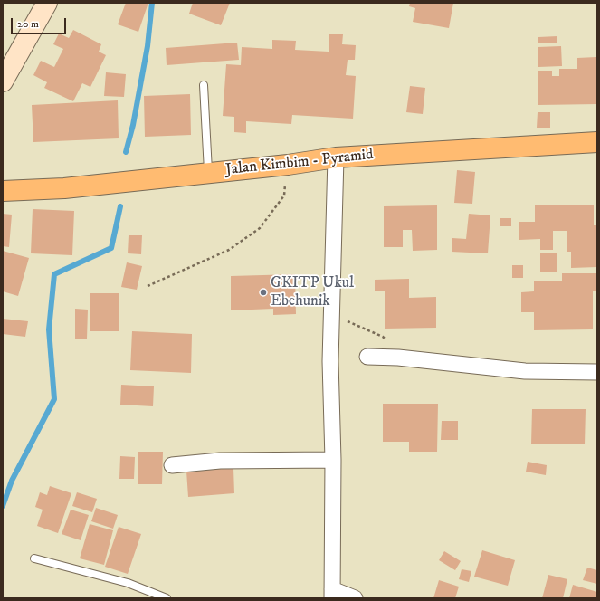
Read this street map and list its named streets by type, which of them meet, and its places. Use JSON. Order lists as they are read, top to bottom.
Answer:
{
  "streets": {
    "highway": ["Jalan Kimbim - Pyramid"]
  },
  "places": ["GKITP Ukul Ebehunik"],
  "scale_bar": "20 m"
}
